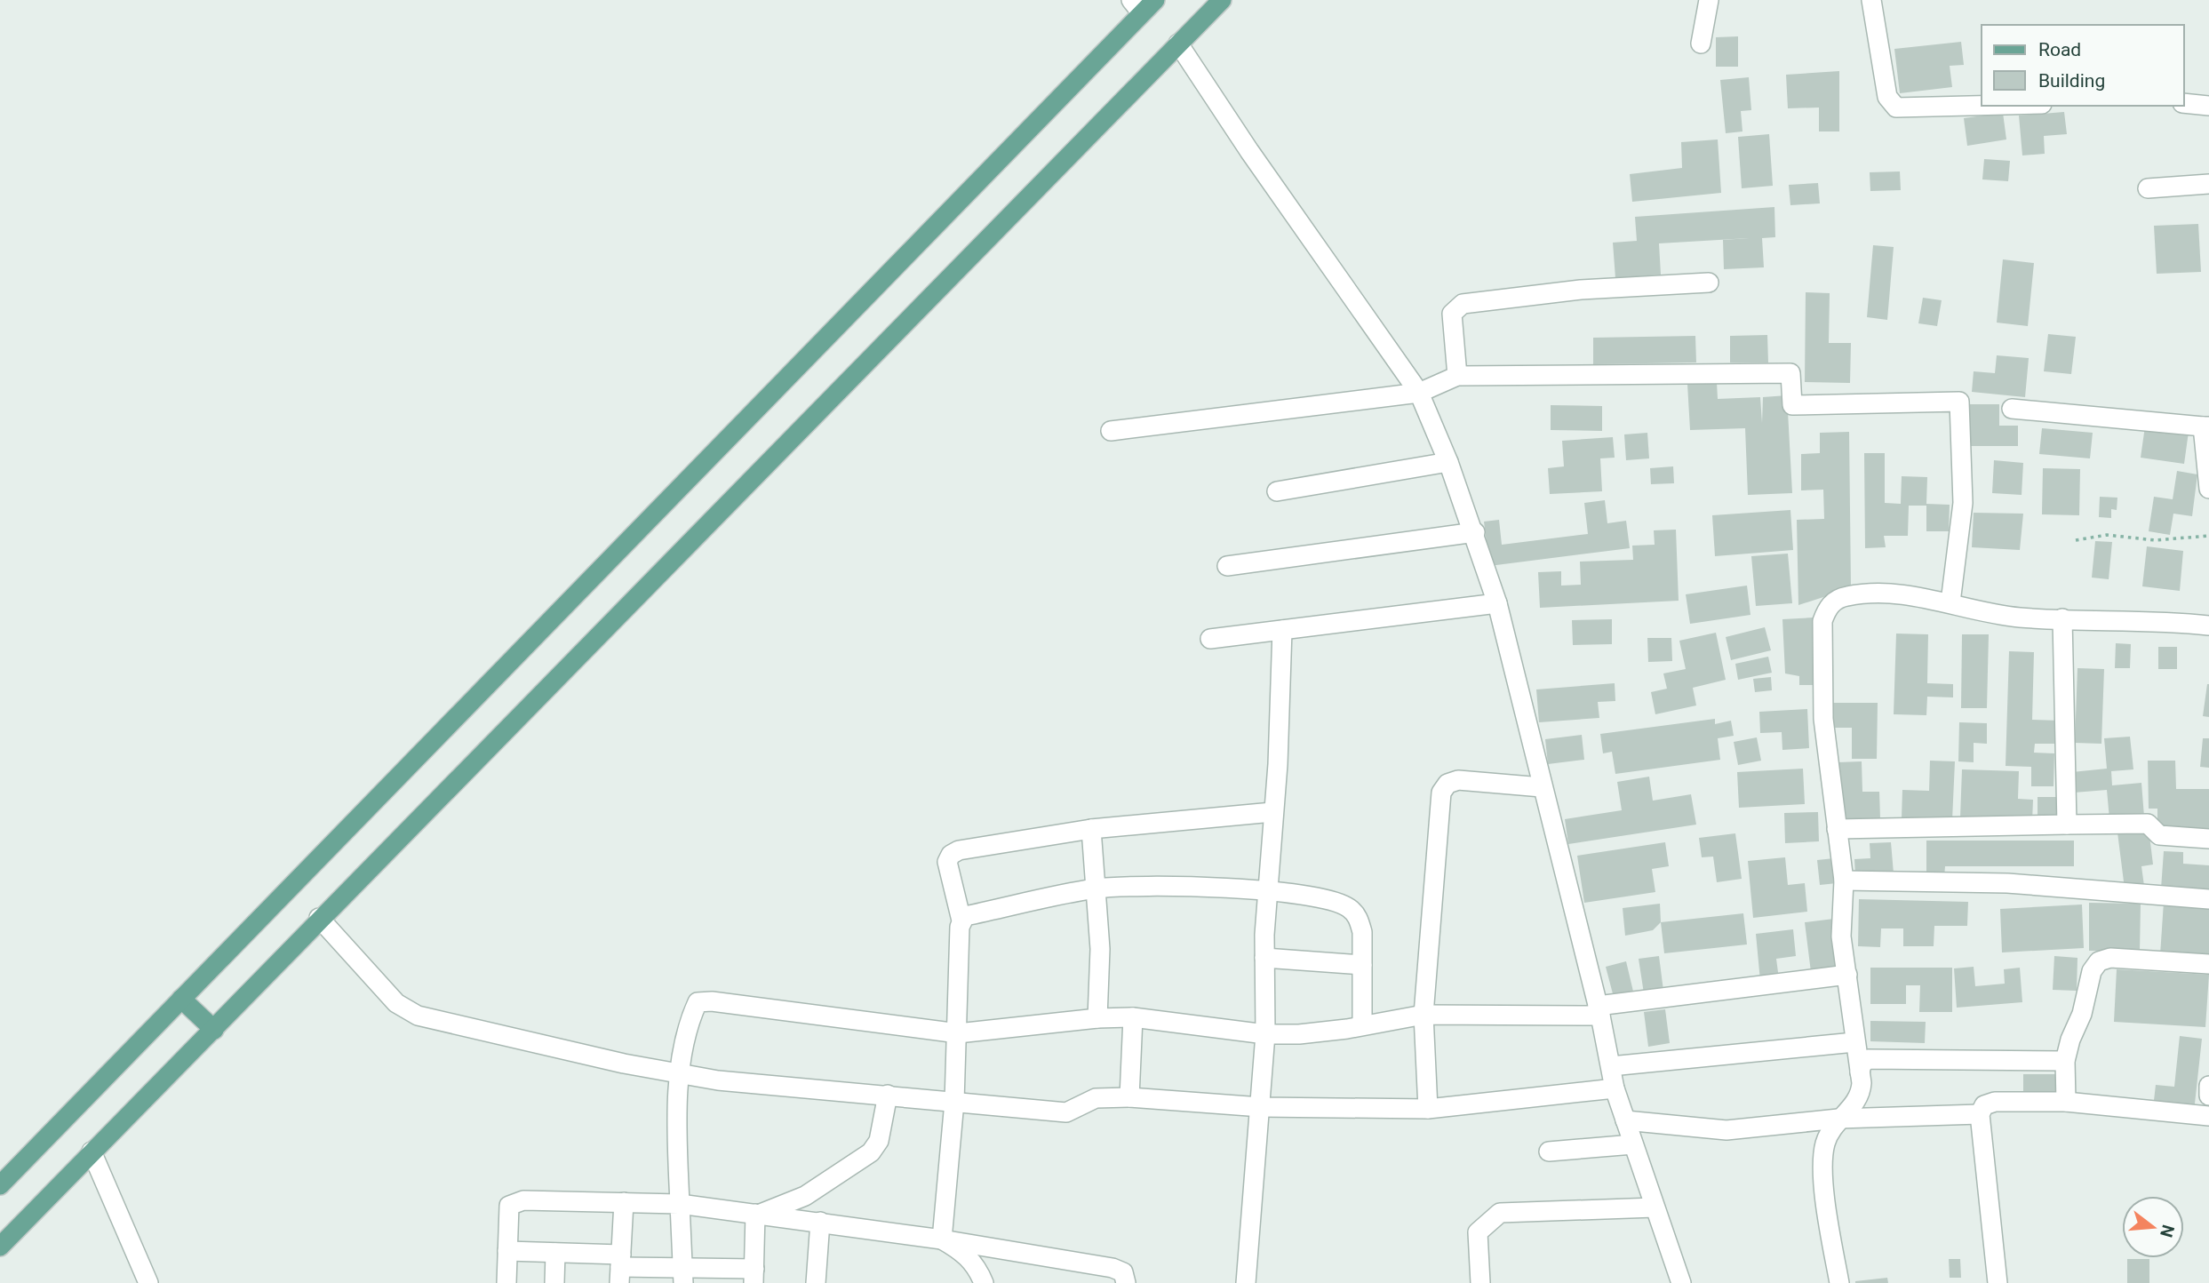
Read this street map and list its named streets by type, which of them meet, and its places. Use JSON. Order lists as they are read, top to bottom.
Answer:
{
  "legend": ["Road", "Building"],
  "north": "right"
}
